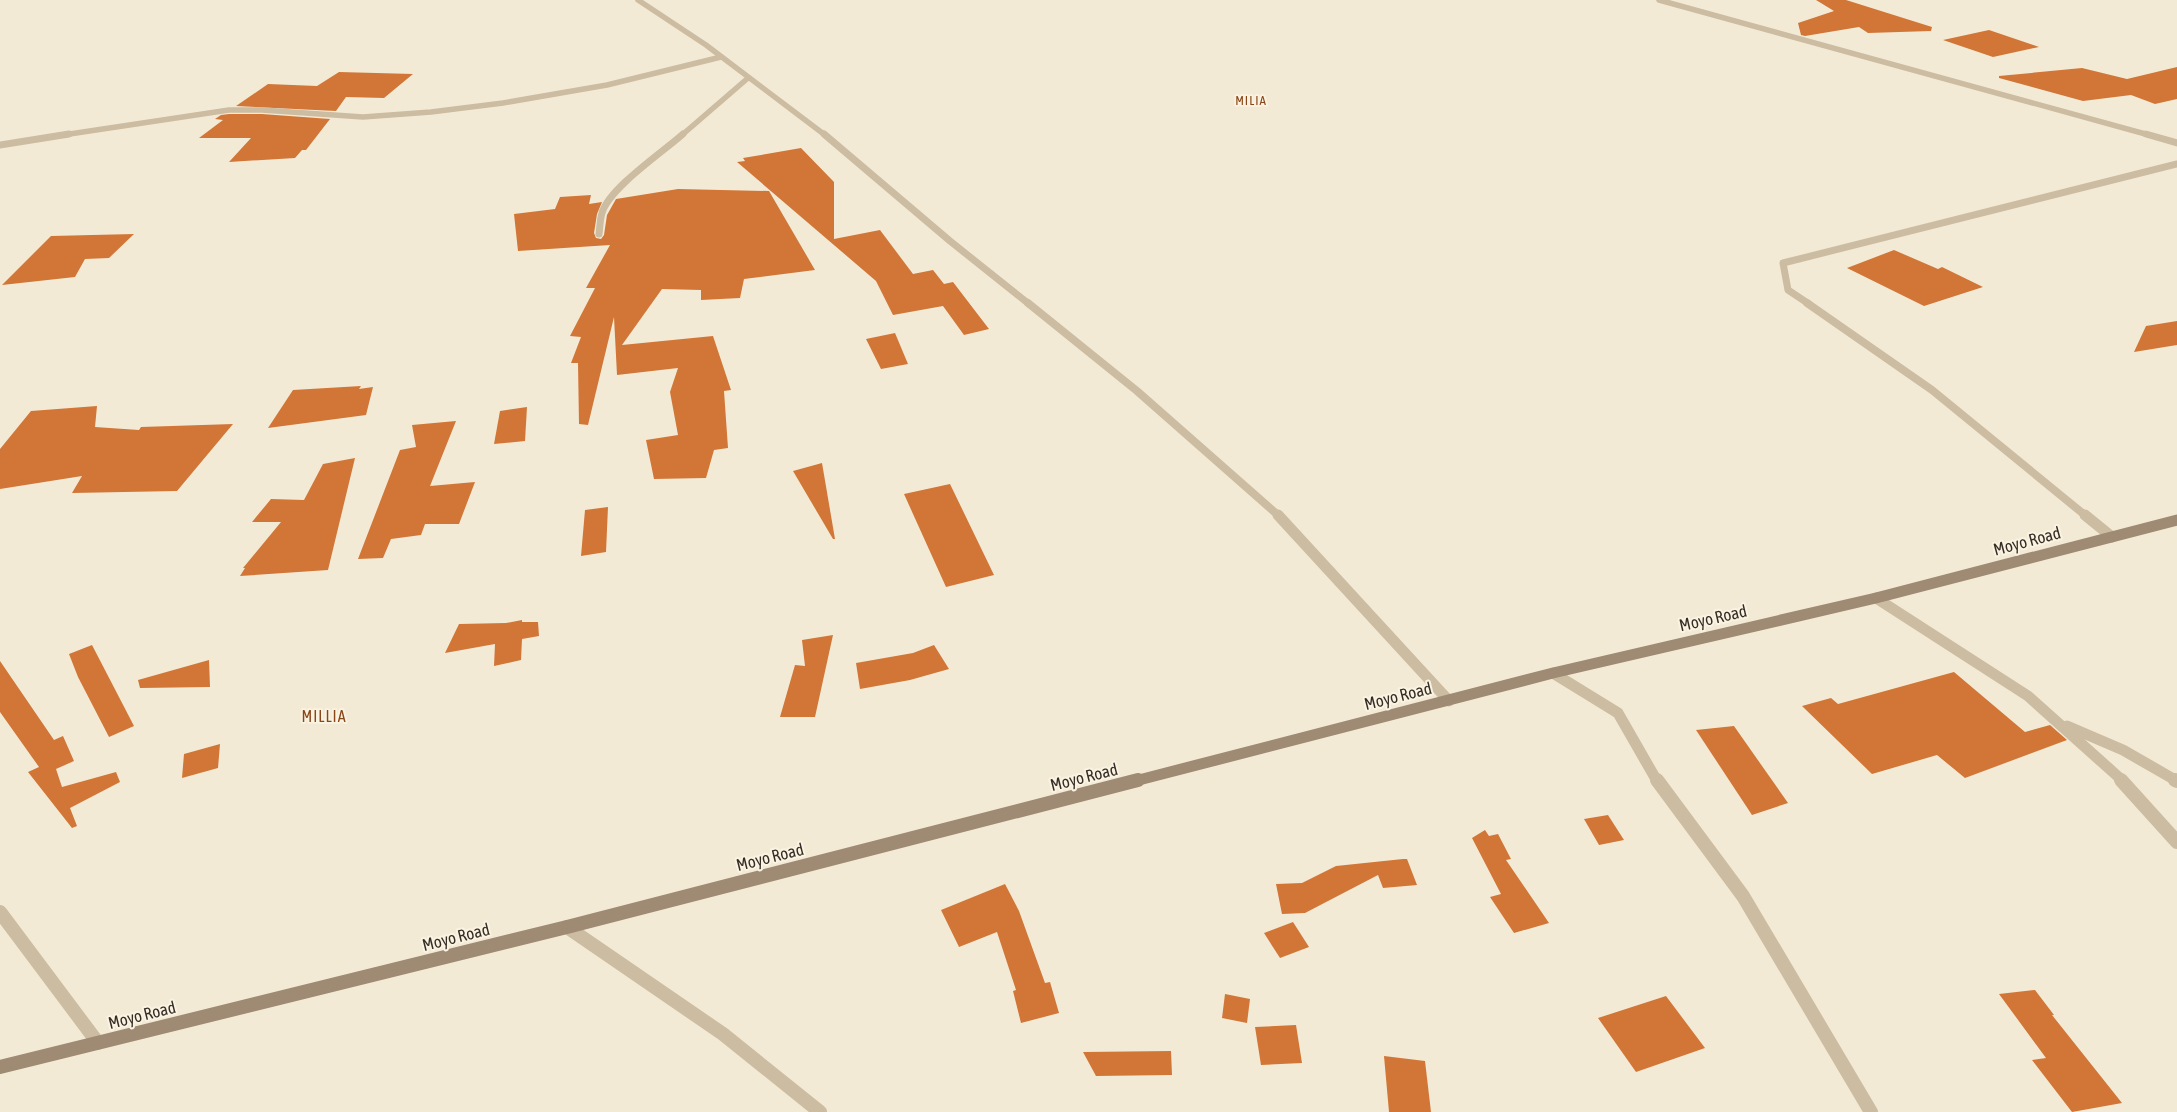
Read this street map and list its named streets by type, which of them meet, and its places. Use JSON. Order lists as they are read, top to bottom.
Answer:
{
  "streets": {
    "main road": ["Moyo Road"]
  },
  "districts": ["MILIA", "MILLIA"]
}
